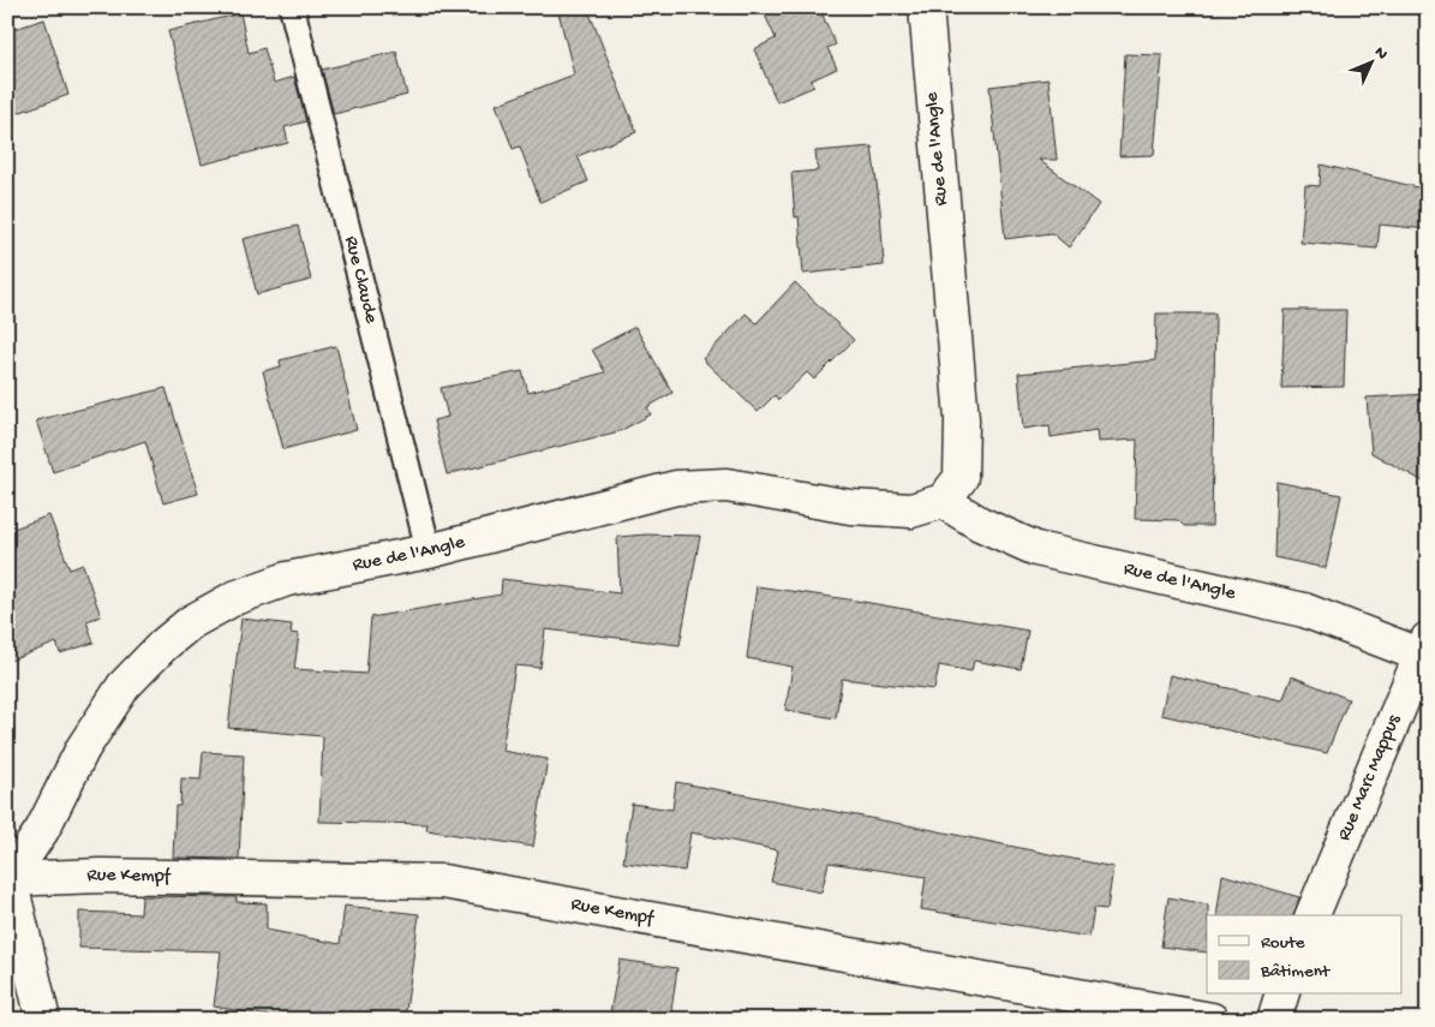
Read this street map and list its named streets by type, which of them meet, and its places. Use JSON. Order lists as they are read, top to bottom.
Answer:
{
  "streets": {
    "street": ["Rue de l'Angle", "Rue Marc Mappus", "Rue Kempf"],
    "lane": ["Rue Claude"]
  },
  "crossings": [
    ["Rue de l'Angle", "Rue Claude"],
    ["Rue de l'Angle", "Rue Marc Mappus"],
    ["Rue de l'Angle", "Rue Kempf"]
  ],
  "legend": ["Route", "Bâtiment"],
  "north": "top right"
}
